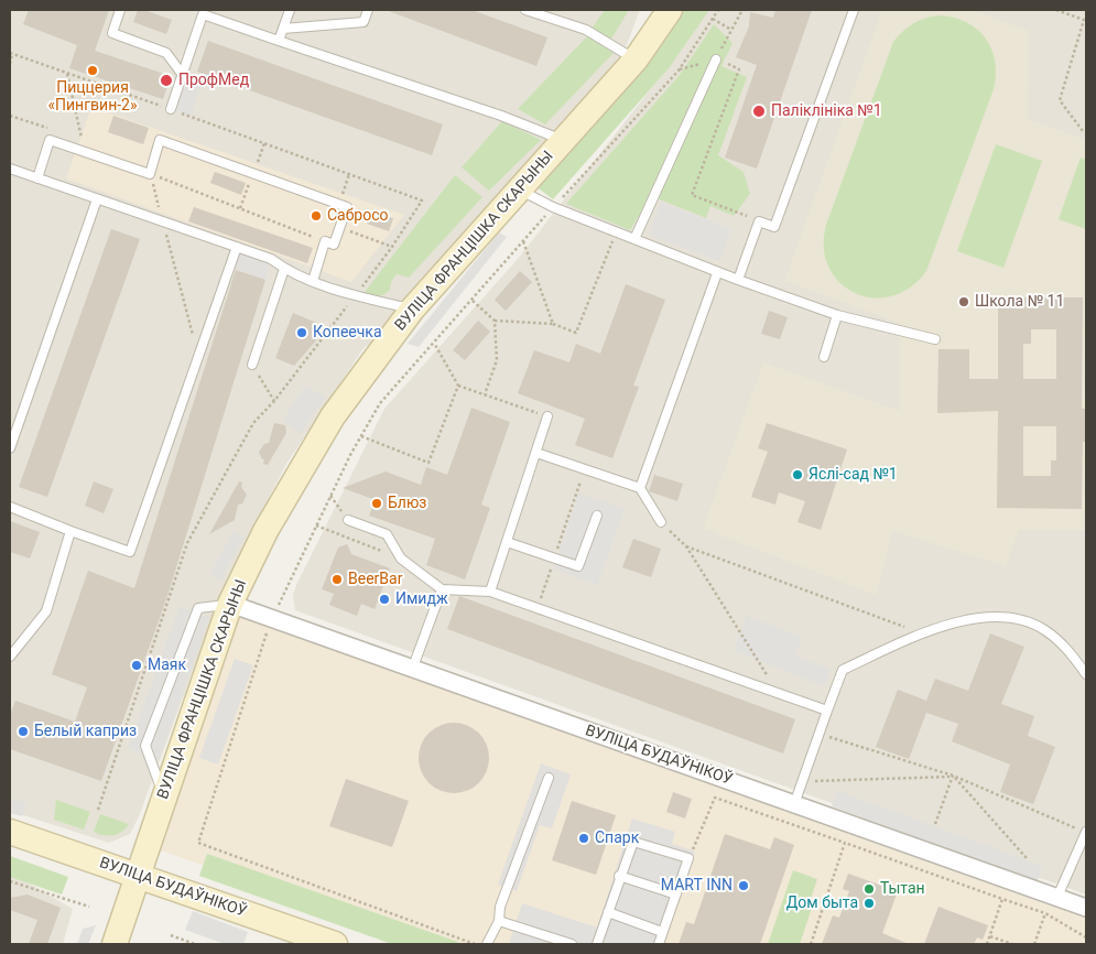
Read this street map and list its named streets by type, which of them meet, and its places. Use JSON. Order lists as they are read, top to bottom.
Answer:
{
  "streets": {
    "main road": ["ВУЛІЦА ФРАНЦІШКА СКАРЫНЫ", "ВУЛІЦА БУДАЎНІКОЎ"]
  },
  "crossings": [
    ["ВУЛІЦА ФРАНЦІШКА СКАРЫНЫ", "ВУЛІЦА БУДАЎНІКОЎ"]
  ],
  "places": [
    "Пиццерия «Пингвин-2»",
    "ПрофМед",
    "Паліклініка №1",
    "Сабросо",
    "Школа № 11",
    "Копеечка",
    "Яслі-сад №1",
    "Блюз",
    "BeerBar",
    "Имидж",
    "Маяк",
    "Белый каприз",
    "Спарк",
    "MART INN",
    "Тытан",
    "Дом быта"
  ]
}
